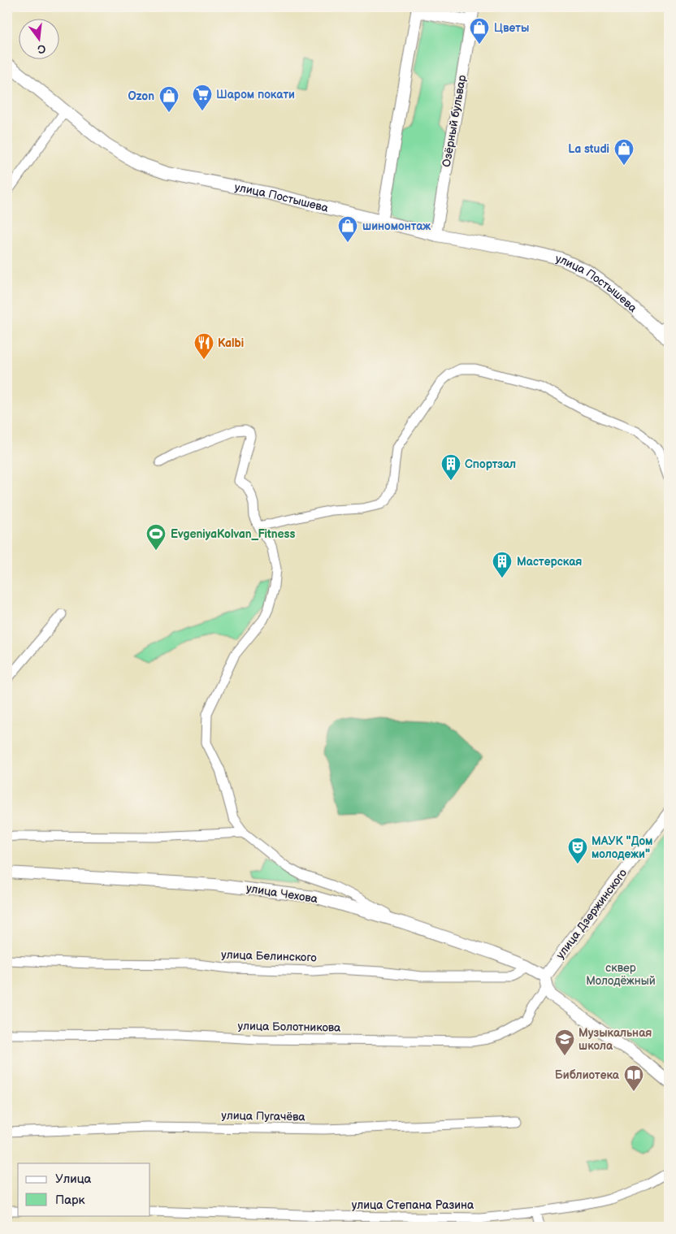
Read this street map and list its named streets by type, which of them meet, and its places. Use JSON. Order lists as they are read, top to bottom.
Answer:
{
  "streets": {
    "main road": ["улица Постышева"],
    "street": [
      "Озёрный бульвар",
      "улица Чехова",
      "улица Дзержинского",
      "улица Белинского",
      "улица Болотникова",
      "улица Пугачёва",
      "улица Степана Разина"
    ]
  },
  "crossings": [
    ["Озёрный бульвар", "улица Постышева"],
    ["улица Чехова", "улица Дзержинского"],
    ["улица Чехова", "улица Белинского"],
    ["улица Чехова", "улица Болотникова"],
    ["улица Дзержинского", "улица Болотникова"]
  ],
  "parks": ["сквер Молодёжный"],
  "places": {
    "shop": [
      "Цветы",
      "Ozon",
      "La studi",
      "шиномонтаж"
    ],
    "supermarket": ["Шаром покати"],
    "restaurant": ["Kalbi"],
    "building": ["Спортзал", "Мастерская"],
    "sports": ["EvgeniyaKolvan_Fitness"],
    "theatre": ["МАУК \"Дом молодежи\""],
    "school or university": ["Музыкальная школа"],
    "library": ["Библиотека"]
  },
  "legend": ["Улица", "Парк"],
  "north": "bottom"
}
